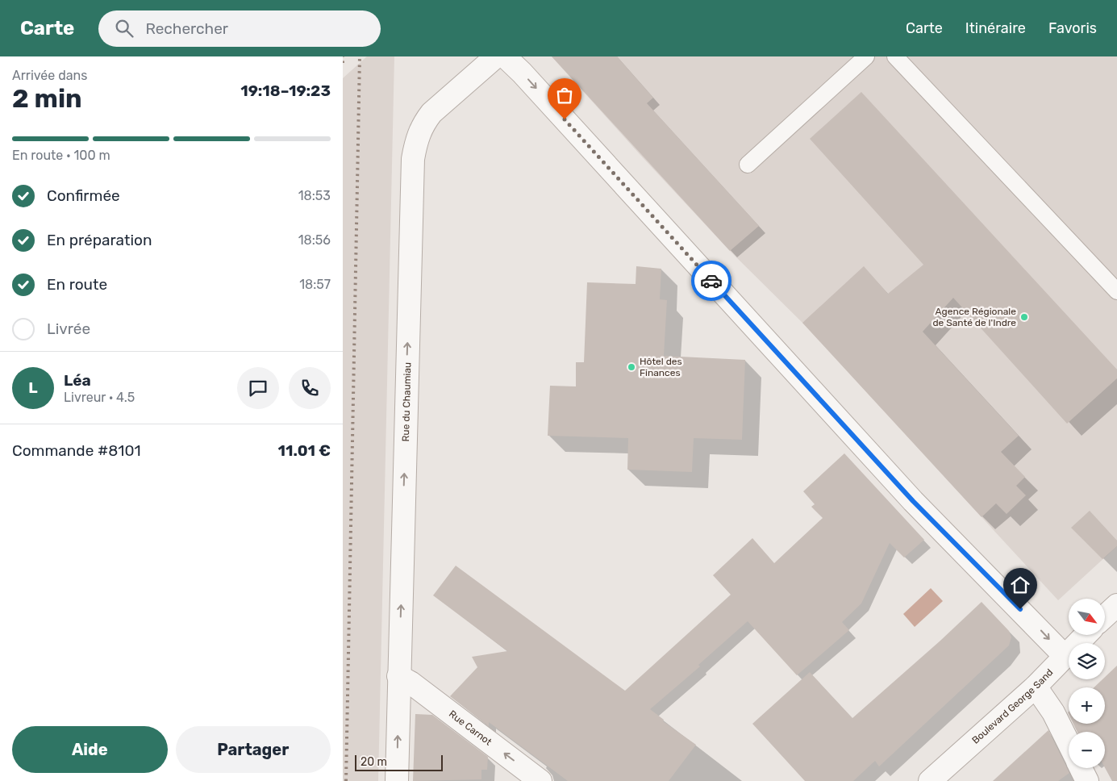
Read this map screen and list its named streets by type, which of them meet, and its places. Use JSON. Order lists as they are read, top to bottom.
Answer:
{
  "streets": {
    "street": ["Rue du Chaumiau", "Boulevard George Sand", "Rue Carnot"]
  },
  "crossings": [
    ["Rue du Chaumiau", "Rue Carnot"]
  ],
  "one_way": ["Rue du Chaumiau", "Rue Carnot"],
  "places": ["Agence Régionale de Santé de l'Indre", "Hôtel des Finances"],
  "scale_bar": "20 m",
  "north": "bottom right",
  "page": {
    "header": "Carte",
    "search": "Rechercher",
    "nav": ["Carte", "Itinéraire", "Favoris"],
    "heading": ["2 min", "Arrivée dans", "19:18–19:23"],
    "panel": [
      "Léa",
      "Livreur · 4.5",
      "Commande #8101",
      "11.01 €"
    ],
    "bar": "En route · 100 m",
    "list": [
      ["Confirmée", "18:53"],
      ["En préparation", "18:56"],
      ["En route", "18:57"],
      "Livrée"
    ],
    "round": "L",
    "map_buttons": ["+", "−"],
    "buttons": ["Aide", "Partager"],
    "scale": "20 m"
  }
}
